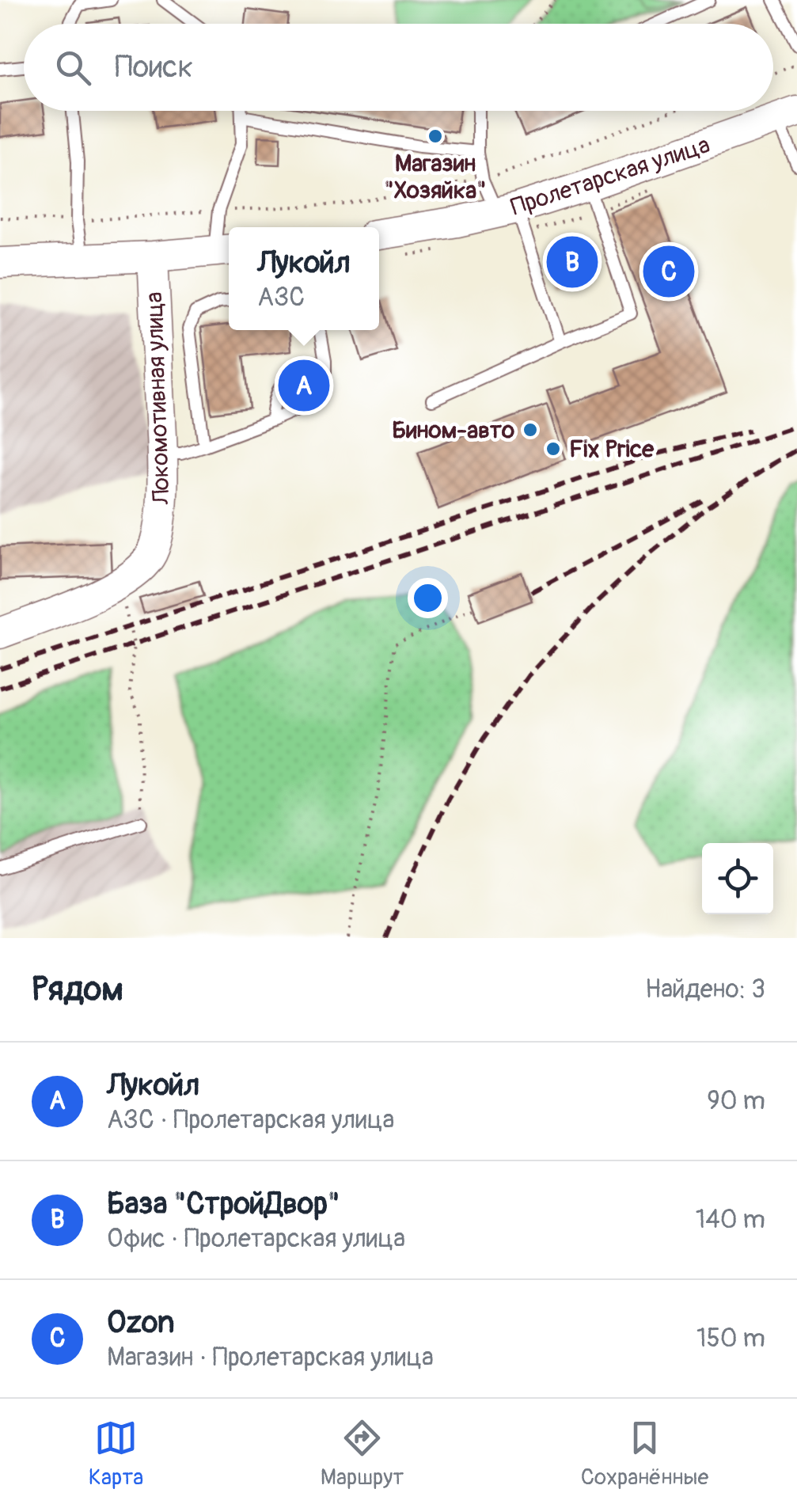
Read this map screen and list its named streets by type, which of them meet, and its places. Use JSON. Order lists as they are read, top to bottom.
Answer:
{
  "streets": {
    "main road": ["Пролетарская улица", "Локомотивная улица"]
  },
  "places": ["Магазин \"Хозяйка\"", "Бином-авто", "Fix Price"],
  "page": {
    "search": "Поиск",
    "popup": ["Лукойл", "АЗС"],
    "pins": ["B", "C", "A"],
    "heading": ["Рядом", "Найдено: 3"],
    "list": [
      {
        "mark": "A",
        "name": "Лукойл",
        "note": "АЗС · Пролетарская улица",
        "value": "90 m"
      },
      {
        "mark": "B",
        "name": "База \"СтройДвор\"",
        "note": "Офис · Пролетарская улица",
        "value": "140 m"
      },
      {
        "mark": "C",
        "name": "Ozon",
        "note": "Магазин · Пролетарская улица",
        "value": "150 m"
      }
    ],
    "nav": ["Карта", "Маршрут", "Сохранённые"]
  }
}
